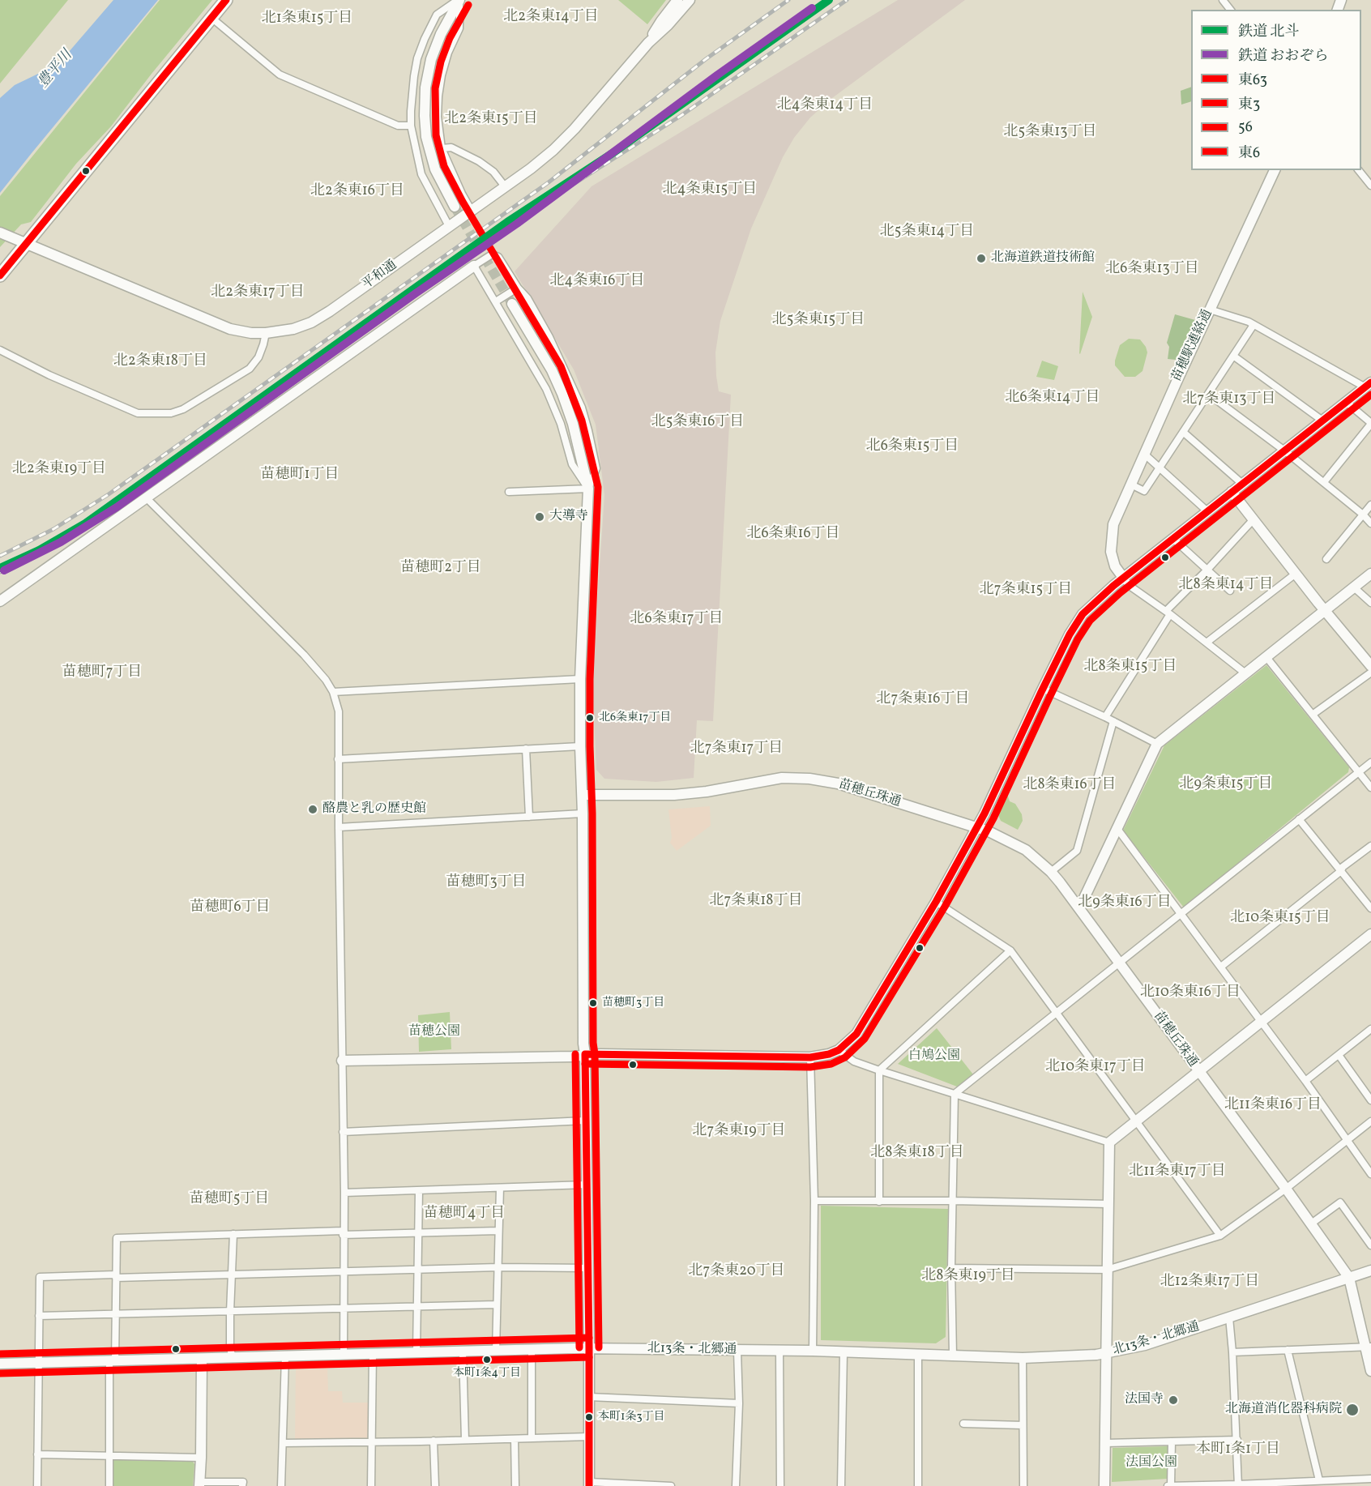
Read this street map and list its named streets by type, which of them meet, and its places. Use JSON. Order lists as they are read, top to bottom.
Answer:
{
  "streets": {
    "street": [
      "平和通",
      "苗穂駅連絡通",
      "苗穂丘珠通",
      "北13条・北郷通"
    ]
  },
  "crossings": [
    ["苗穂丘珠通", "北13条・北郷通"]
  ],
  "districts": [
    "北2条東14丁目",
    "北1条東15丁目",
    "北4条東14丁目",
    "北2条東15丁目",
    "北5条東13丁目",
    "北4条東15丁目",
    "北2条東16丁目",
    "北5条東14丁目",
    "北6条東13丁目",
    "北4条東16丁目",
    "北2条東17丁目",
    "北5条東15丁目",
    "北2条東18丁目",
    "北6条東14丁目",
    "北7条東13丁目",
    "北5条東16丁目",
    "北6条東15丁目",
    "北2条東19丁目",
    "苗穂町1丁目",
    "北6条東16丁目",
    "苗穂町2丁目",
    "北8条東14丁目",
    "北7条東15丁目",
    "北6条東17丁目",
    "北8条東15丁目",
    "苗穂町7丁目",
    "北7条東16丁目",
    "北7条東17丁目",
    "北9条東15丁目",
    "北8条東16丁目",
    "苗穂町3丁目",
    "北7条東18丁目",
    "北9条東16丁目",
    "苗穂町6丁目",
    "北10条東15丁目",
    "北10条東16丁目",
    "北10条東17丁目",
    "北11条東16丁目",
    "北7条東19丁目",
    "北8条東18丁目",
    "北11条東17丁目",
    "苗穂町5丁目",
    "苗穂町4丁目",
    "北7条東20丁目",
    "北8条東19丁目",
    "北12条東17丁目",
    "本町1条1丁目"
  ],
  "water": ["豊平川"],
  "parks": ["苗穂公園", "白鳩公園", "法国公園"],
  "places": [
    "北海道鉄道技術館",
    "大導寺",
    "北6条東17丁目",
    "酪農と乳の歴史館",
    "苗穂町3丁目",
    "本町1条4丁目",
    "法国寺",
    "北海道消化器科病院",
    "本町1条3丁目"
  ],
  "lines": [
    "rail line 北斗",
    "transit line 東6",
    "transit line 56",
    "rail line おおぞら",
    "transit line 東63",
    "transit line 東3"
  ],
  "legend": [
    "鉄道 北斗",
    "鉄道 おおぞら",
    "東63",
    "東3",
    "56",
    "東6"
  ]
}
